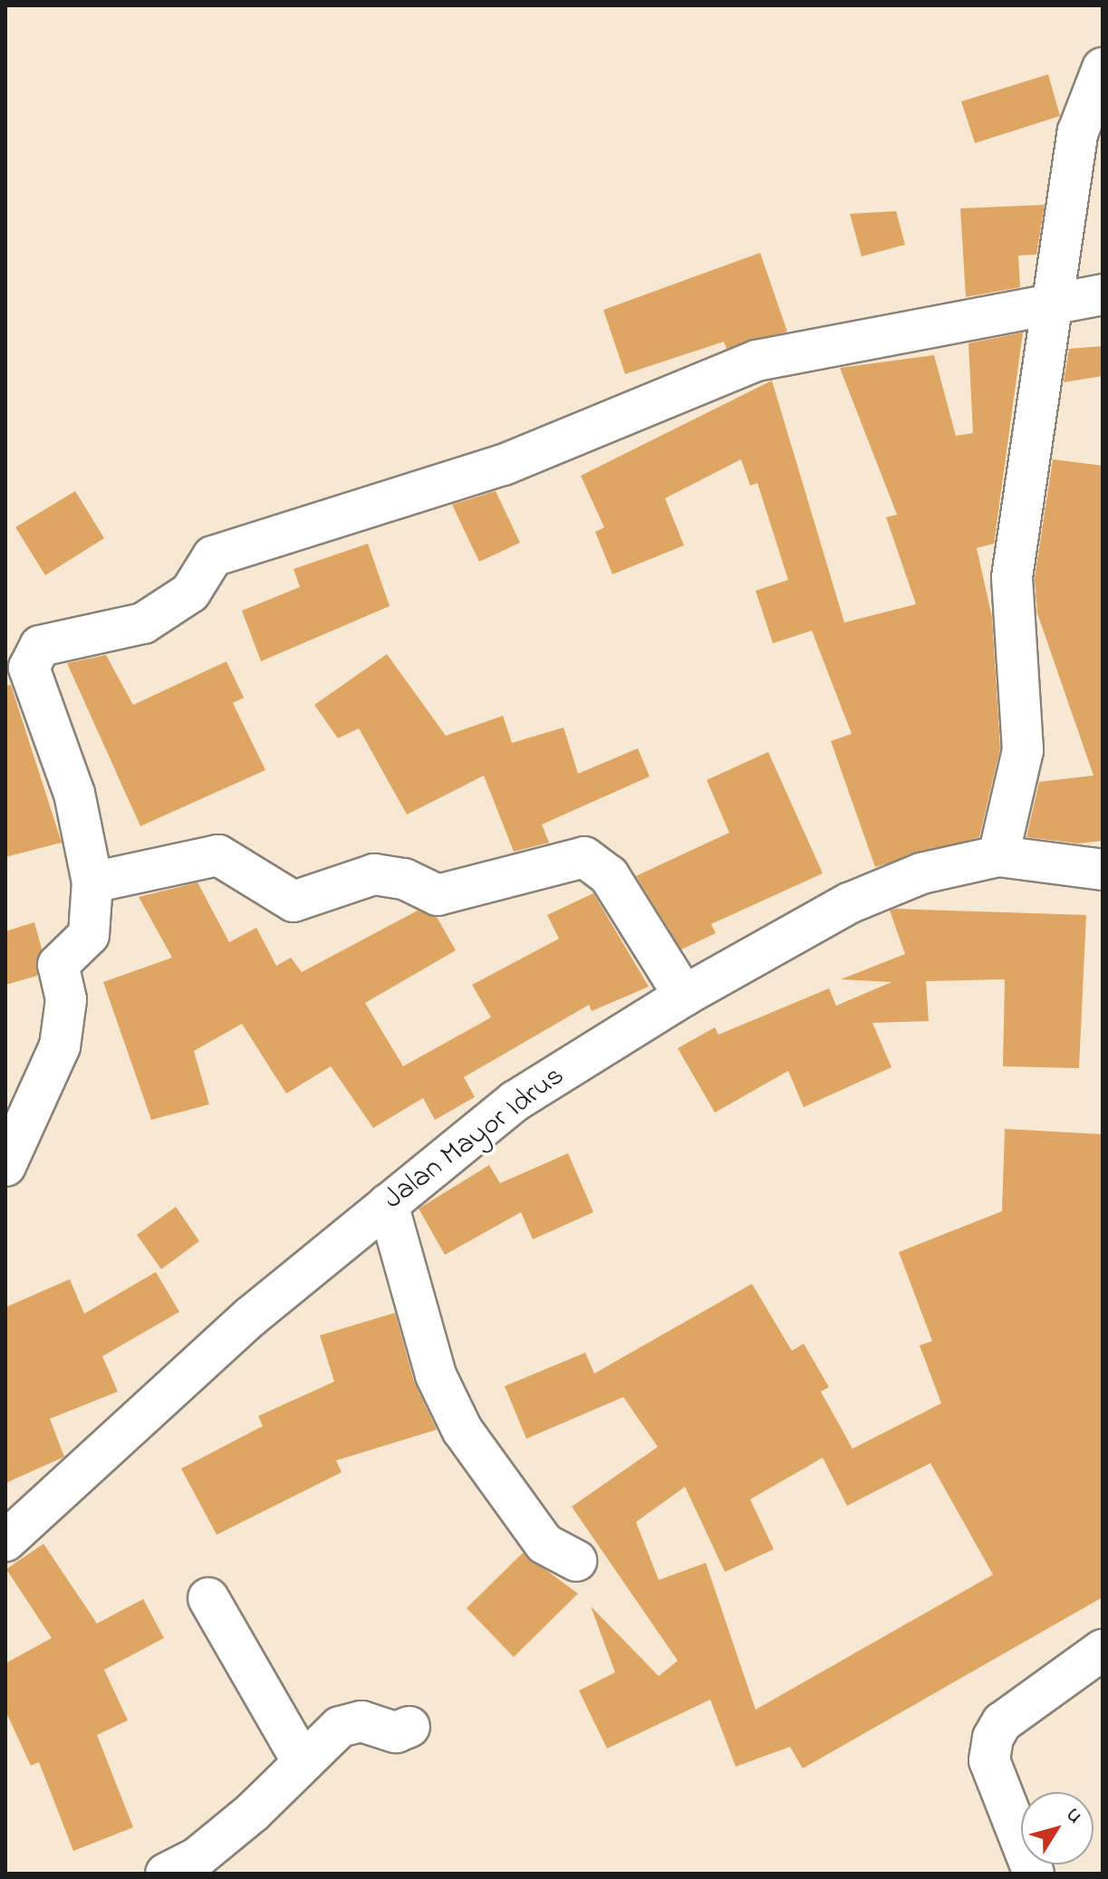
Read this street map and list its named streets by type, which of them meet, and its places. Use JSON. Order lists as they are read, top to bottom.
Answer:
{
  "streets": {
    "street": ["Jalan Mayor Idrus"]
  },
  "north": "top right"
}
